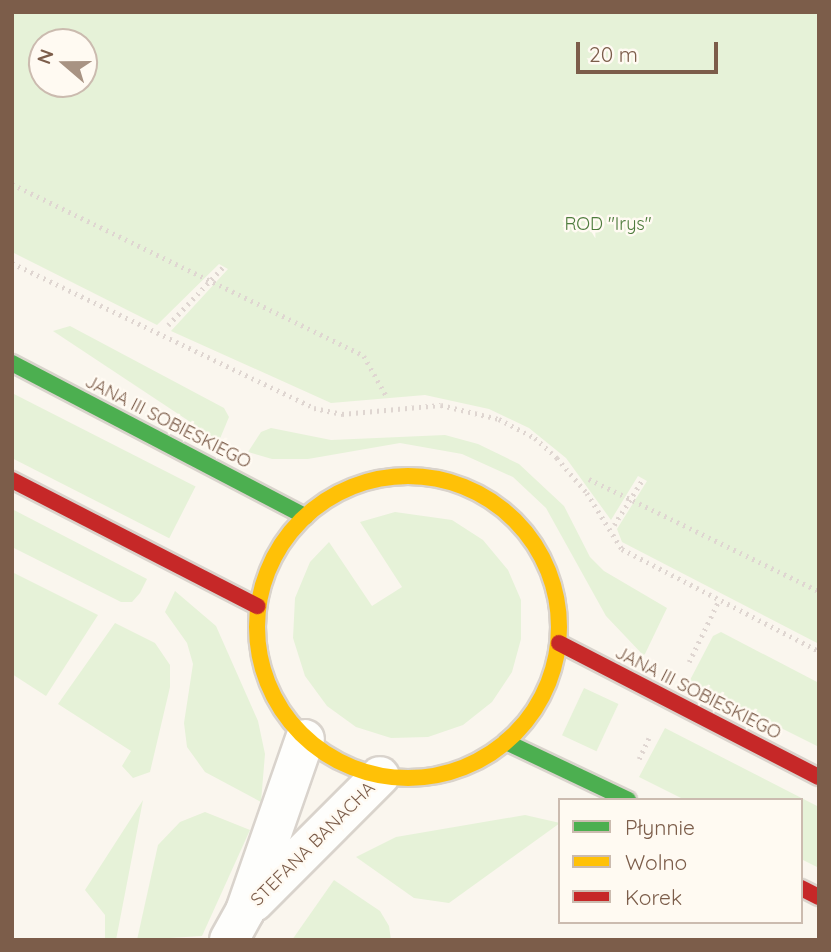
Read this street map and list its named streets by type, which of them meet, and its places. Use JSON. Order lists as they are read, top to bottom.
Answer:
{
  "streets": {
    "street": ["JANA III SOBIESKIEGO", "STEFANA BANACHA"]
  },
  "parks": ["ROD \"Irys\""],
  "legend": ["Płynnie", "Wolno", "Korek"],
  "scale_bar": "20 m",
  "north": "left"
}
